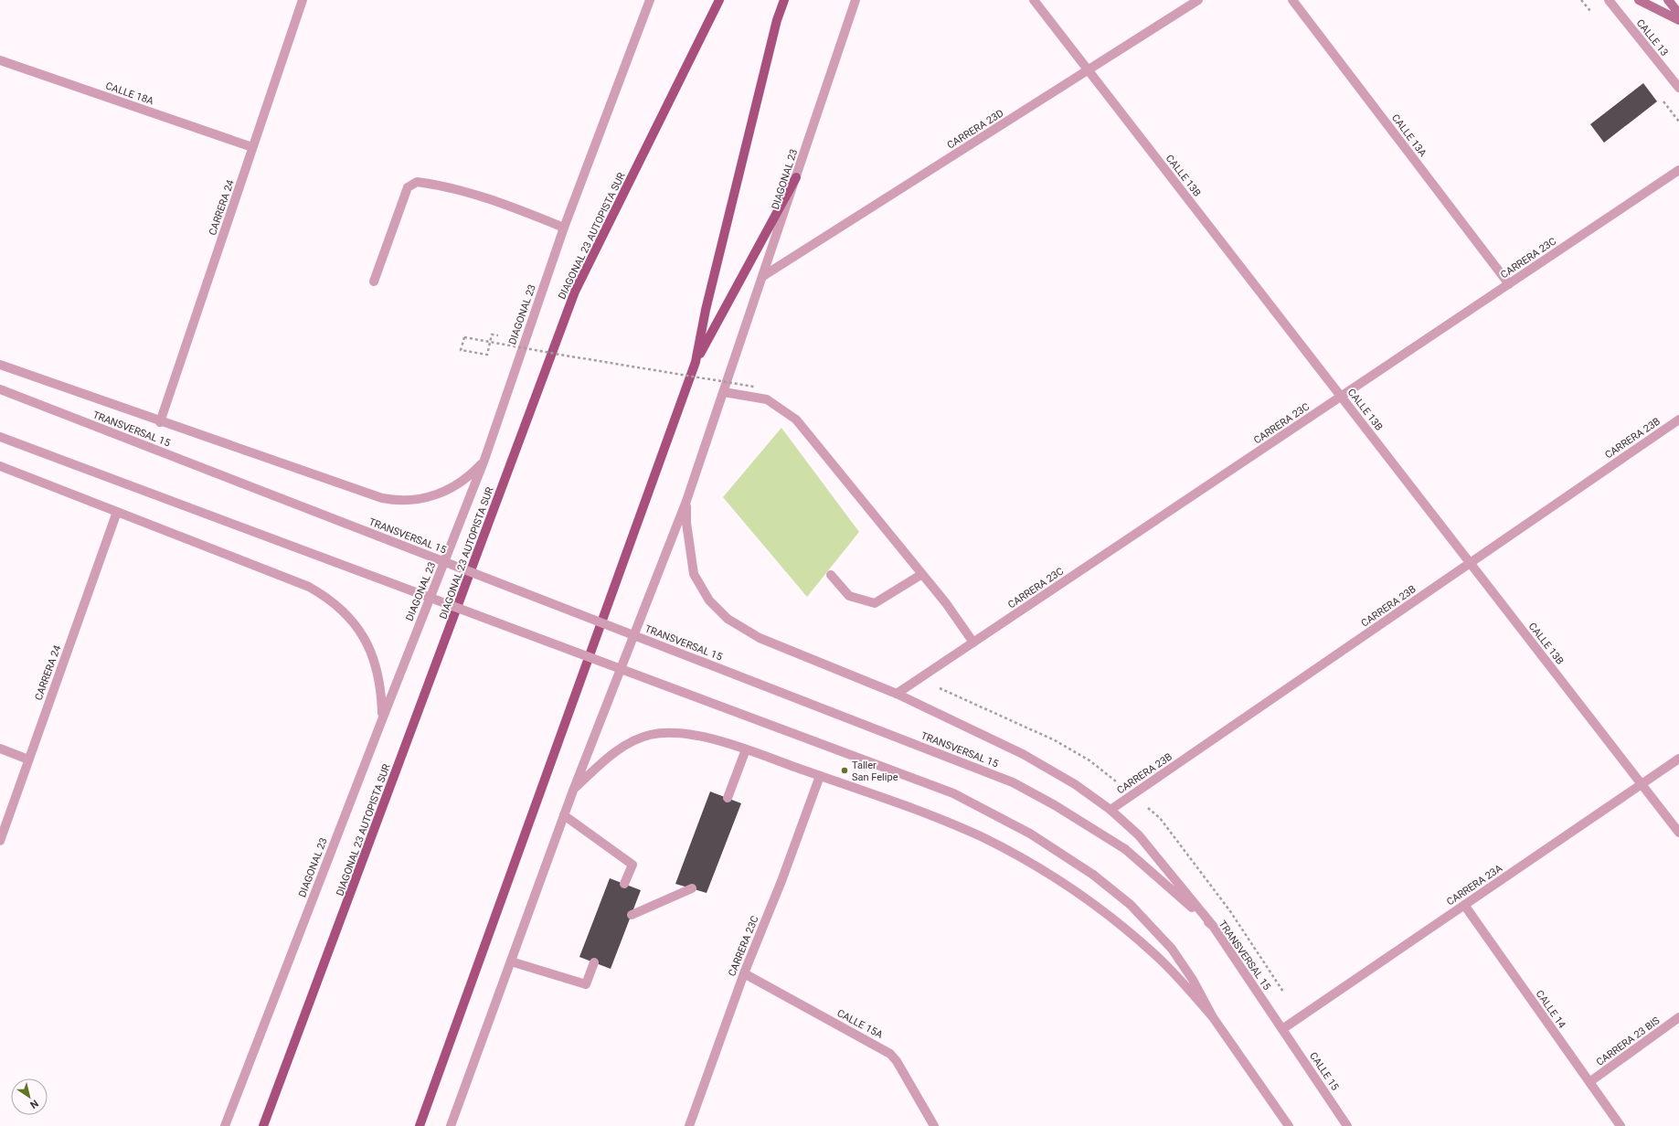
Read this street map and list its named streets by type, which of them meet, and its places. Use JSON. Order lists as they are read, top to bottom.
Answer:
{
  "streets": {
    "main road": ["DIAGONAL 23 AUTOPISTA SUR"],
    "street": [
      "CALLE 13",
      "CALLE 18A",
      "CARRERA 23D",
      "CALLE 13A",
      "CALLE 13B",
      "DIAGONAL 23",
      "CARRERA 24",
      "CARRERA 23C",
      "TRANSVERSAL 15",
      "CARRERA 23B",
      "CARRERA 23A",
      "CALLE 14",
      "CALLE 15A",
      "CARRERA 23 BIS",
      "CALLE 15"
    ]
  },
  "crossings": [
    ["CALLE 18A", "CARRERA 24"],
    ["CARRERA 23D", "CALLE 13B"],
    ["CARRERA 23D", "DIAGONAL 23"],
    ["CALLE 13A", "CARRERA 23C"],
    ["CALLE 13B", "CARRERA 23C"],
    ["CALLE 13B", "CARRERA 23B"],
    ["CALLE 13B", "CARRERA 23A"],
    ["CARRERA 23C", "CALLE 15A"],
    ["TRANSVERSAL 15", "CARRERA 23A"],
    ["TRANSVERSAL 15", "CALLE 15"],
    ["CARRERA 23A", "CALLE 14"],
    ["CARRERA 23A", "CALLE 15"],
    ["CALLE 14", "CARRERA 23 BIS"]
  ],
  "places": ["Taller San Felipe"],
  "north": "bottom right"
}
